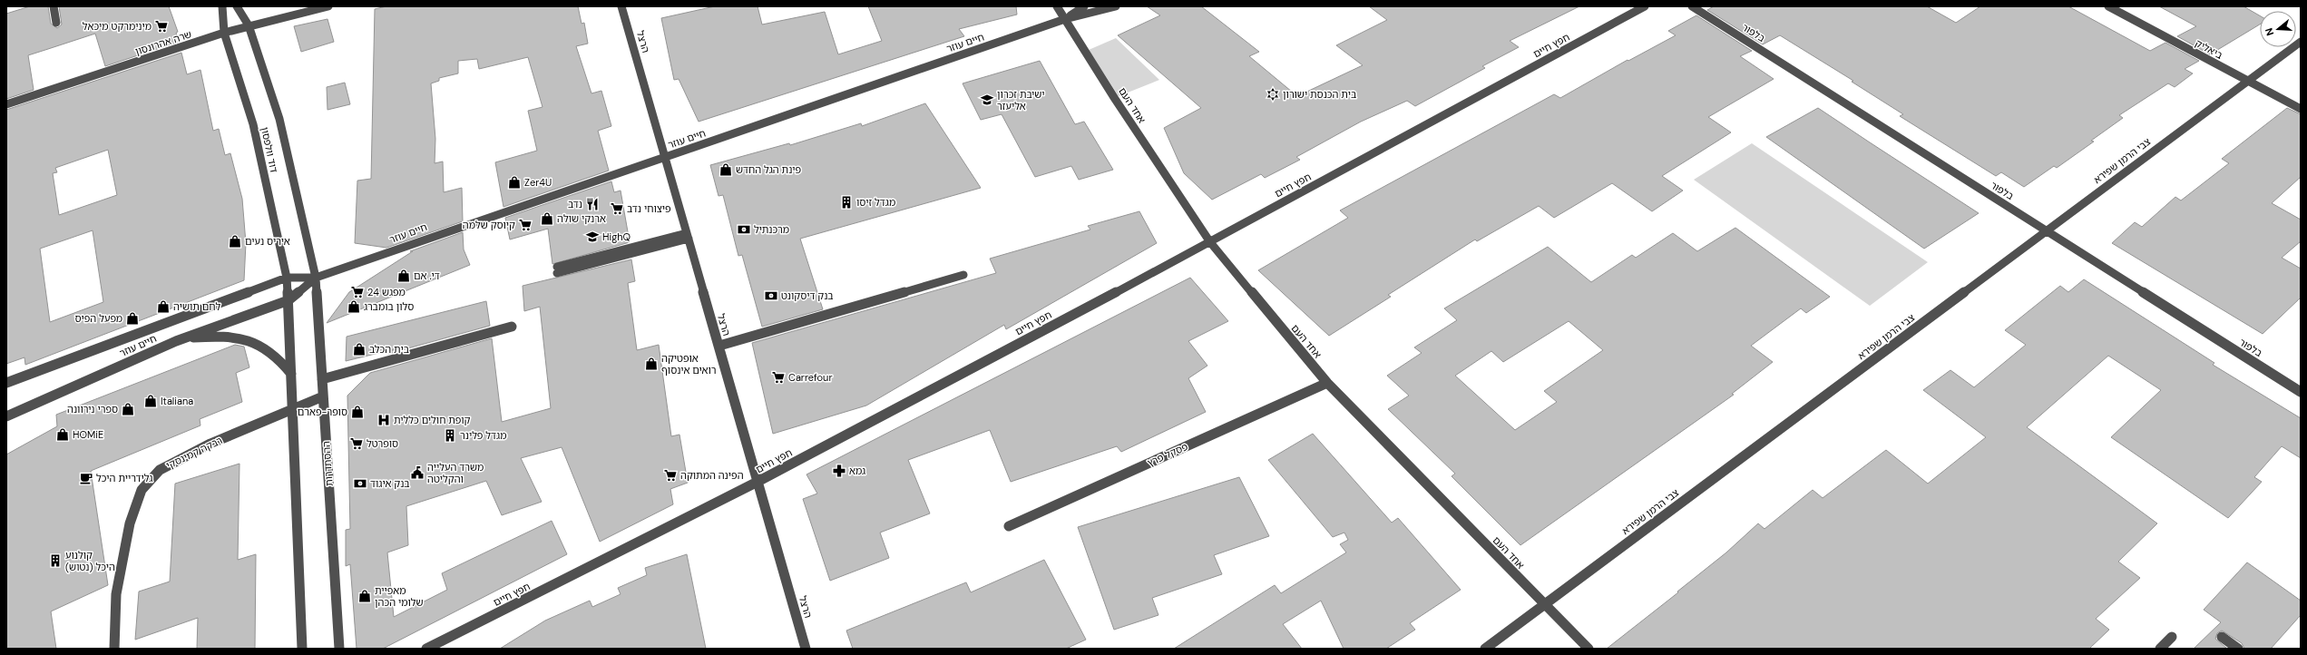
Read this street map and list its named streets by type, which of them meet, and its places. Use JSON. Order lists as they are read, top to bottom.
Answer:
{
  "streets": {
    "street": [
      "בלפור",
      "הרצל",
      "שרה אהרונסון",
      "חיים עוזר",
      "חפץ חיים",
      "ביאליק",
      "אחד העם",
      "דוד וולפסון",
      "צבי הרמן שפירא",
      "רבקה קמינסקי",
      "פסקל פרץ",
      "ההסתדרות"
    ]
  },
  "crossings": [
    ["בלפור", "צבי הרמן שפירא"],
    ["הרצל", "חיים עוזר"],
    ["הרצל", "חפץ חיים"],
    ["שרה אהרונסון", "דוד וולפסון"],
    ["חיים עוזר", "אחד העם"],
    ["חיים עוזר", "דוד וולפסון"],
    ["חיים עוזר", "ההסתדרות"],
    ["חפץ חיים", "אחד העם"],
    ["ביאליק", "צבי הרמן שפירא"],
    ["אחד העם", "צבי הרמן שפירא"],
    ["אחד העם", "פסקל פרץ"],
    ["דוד וולפסון", "ההסתדרות"],
    ["רבקה קמינסקי", "ההסתדרות"]
  ],
  "places": {
    "supermarket": [
      "מינימרקט מיכאל",
      "פיצוחי נדב",
      "קיוסק שלמה",
      "מפגש 24",
      "Carrefour",
      "סופרטל",
      "הפינה המתוקה"
    ],
    "synagogue": ["בית הכנסת ישורון"],
    "school or university": ["ישיבת זכרון אליעזר", "HighQ"],
    "shop": [
      "פינת הגל החדש",
      "Zer4U",
      "ארנקי שולה",
      "איריס נעים",
      "די. אם",
      "לחם תושיה",
      "סלון בומברג",
      "מפעל הפיס",
      "בית הכלב",
      "אופטיקה רואים אינסוף",
      "Italiana",
      "ספרי נירוונה",
      "סופר-פארם",
      "HOMiE",
      "מאפיית שלומי הכהן"
    ],
    "building": ["מגדל זיסו", "מגדל פלינר", "קולנוע היכל (נטוש)"],
    "restaurant": ["נדב"],
    "bank": ["מרכנתיל", "בנק דיסקונט", "בנק איגוד"],
    "hospital": ["קופת חולים כללית"],
    "pharmacy": ["גמא"],
    "public building": ["משרד העלייה והקליטה"],
    "cafe": ["גלידריית היכל"]
  },
  "north": "left"
}
